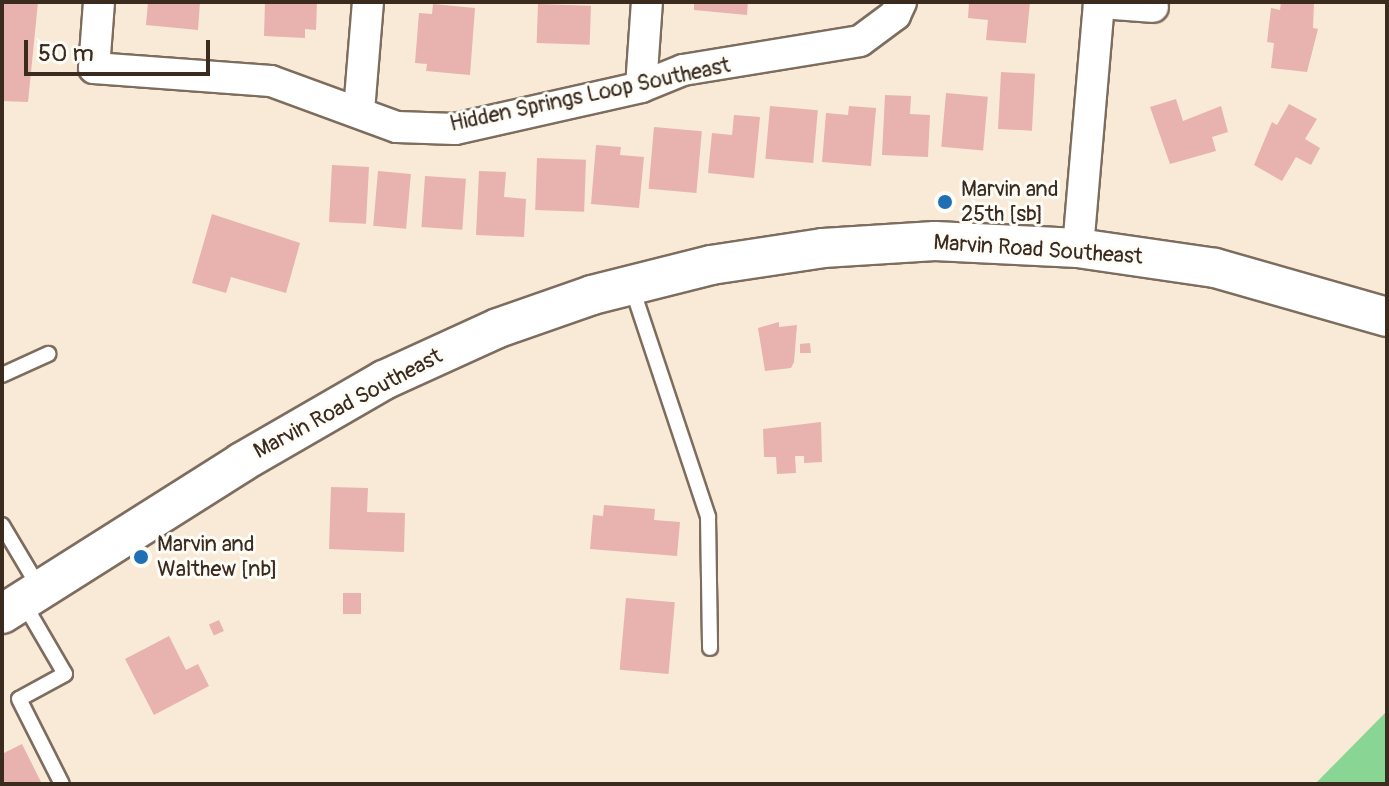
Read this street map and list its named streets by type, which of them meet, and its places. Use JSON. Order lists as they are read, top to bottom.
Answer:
{
  "streets": {
    "street": ["Hidden Springs Loop Southeast", "Marvin Road Southeast"]
  },
  "places": ["Marvin and 25th [sb]", "Marvin and Walthew [nb]"],
  "scale_bar": "50 m"
}
